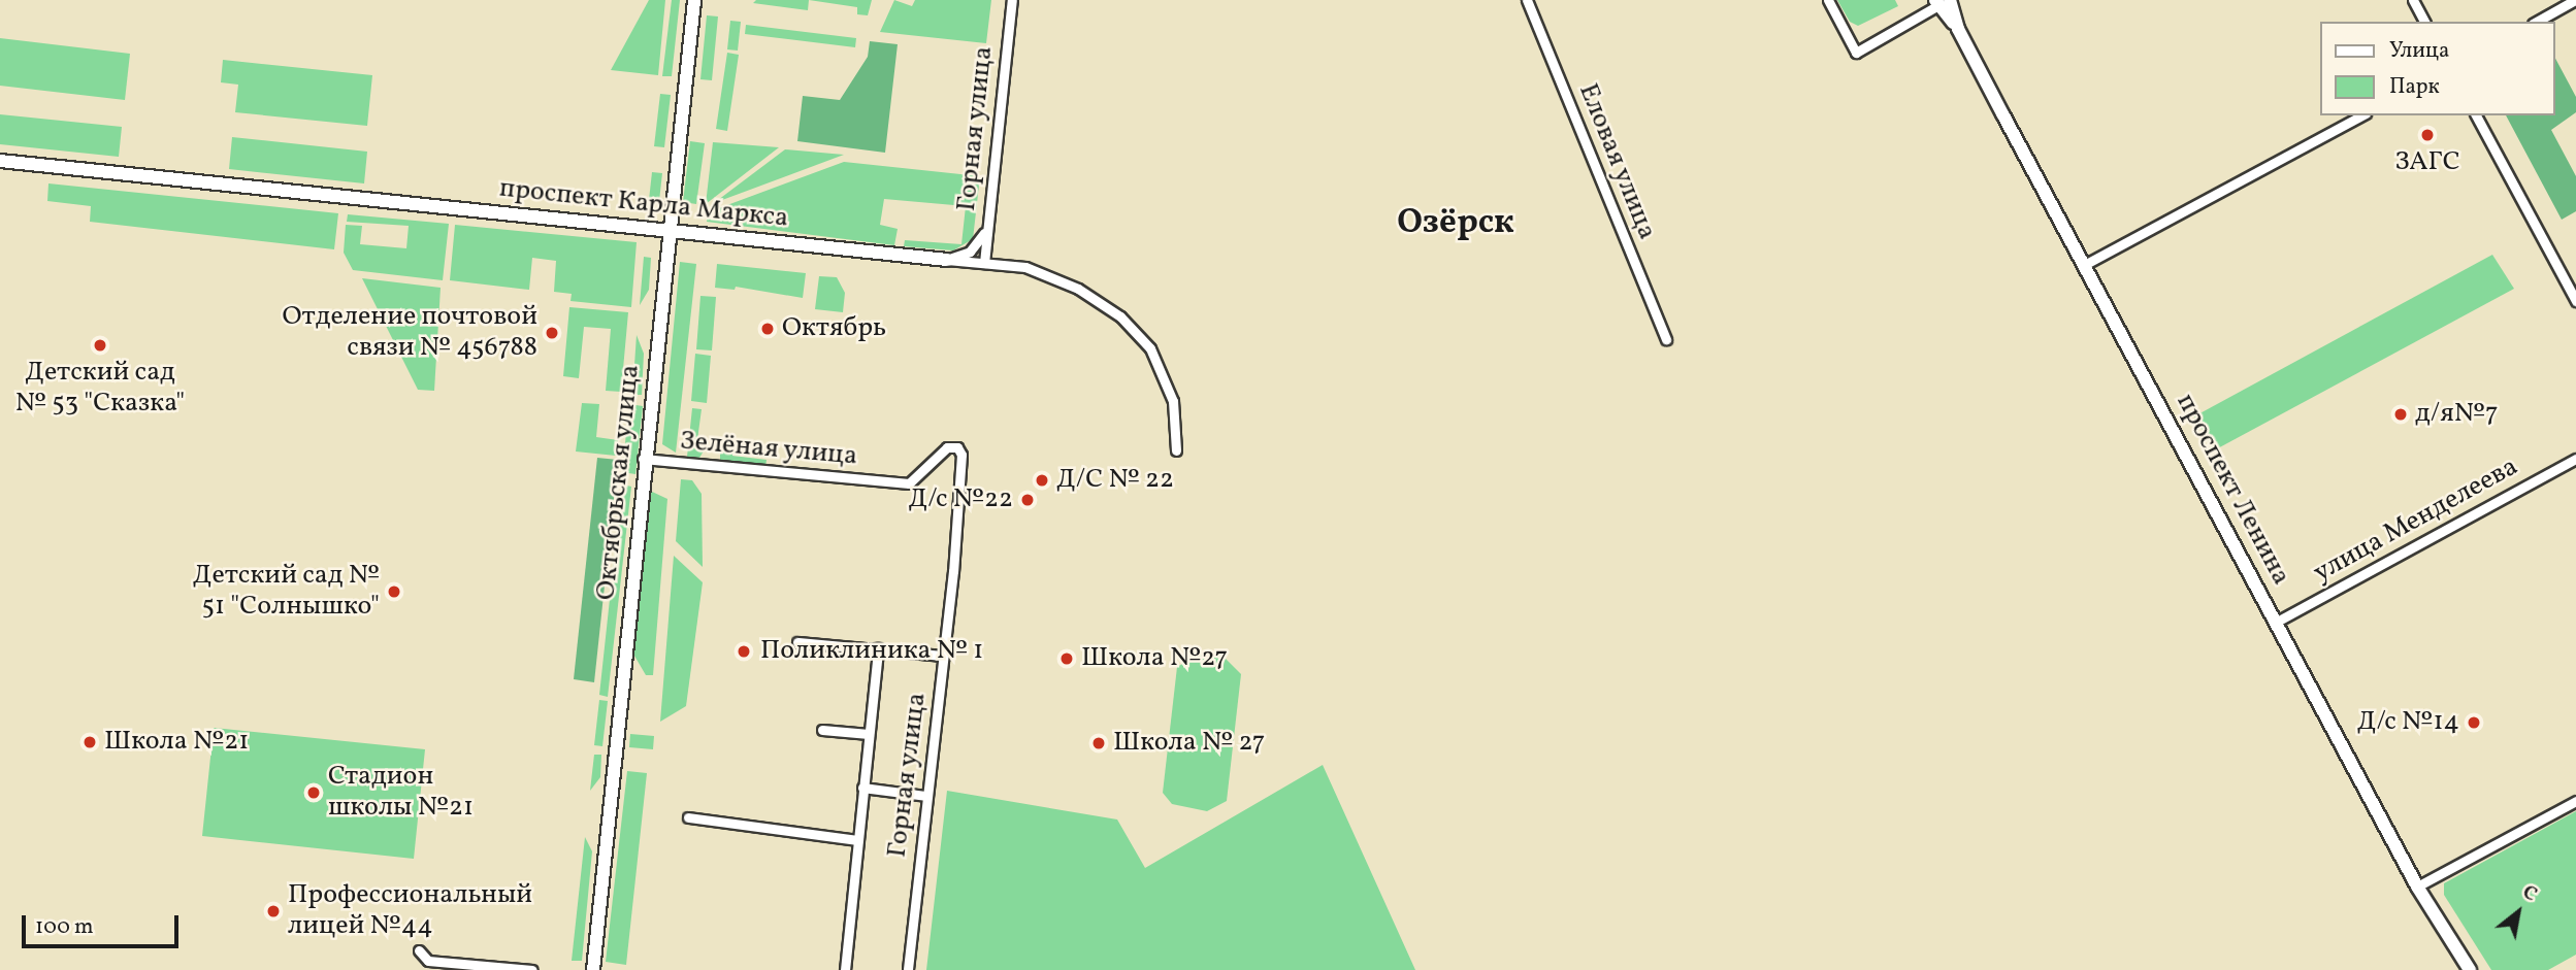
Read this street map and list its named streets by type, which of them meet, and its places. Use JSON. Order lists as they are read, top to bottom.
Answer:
{
  "streets": {
    "street": [
      "Горная улица",
      "Еловая улица",
      "проспект Карла Маркса",
      "Зелёная улица",
      "Октябрьская улица",
      "проспект Ленина",
      "улица Менделеева"
    ]
  },
  "crossings": [
    ["Горная улица", "проспект Карла Маркса"],
    ["Горная улица", "Зелёная улица"],
    ["проспект Карла Маркса", "Октябрьская улица"],
    ["Зелёная улица", "Октябрьская улица"],
    ["проспект Ленина", "улица Менделеева"]
  ],
  "districts": ["Озёрск"],
  "places": [
    "ЗАГС",
    "Октябрь",
    "Отделение почтовой связи № 456788",
    "Детский сад № 53 \"Сказка\"",
    "д/я№7",
    "Д/С № 22",
    "Д/с №22",
    "Детский сад № 51 \"Солнышко\"",
    "Поликлиника № 1",
    "Школа №27",
    "Д/с №14",
    "Школа №21",
    "Школа № 27",
    "Стадион школы №21",
    "Профессиональный лицей №44"
  ],
  "legend": ["Улица", "Парк"],
  "scale_bar": "100 m",
  "north": "top right"
}
